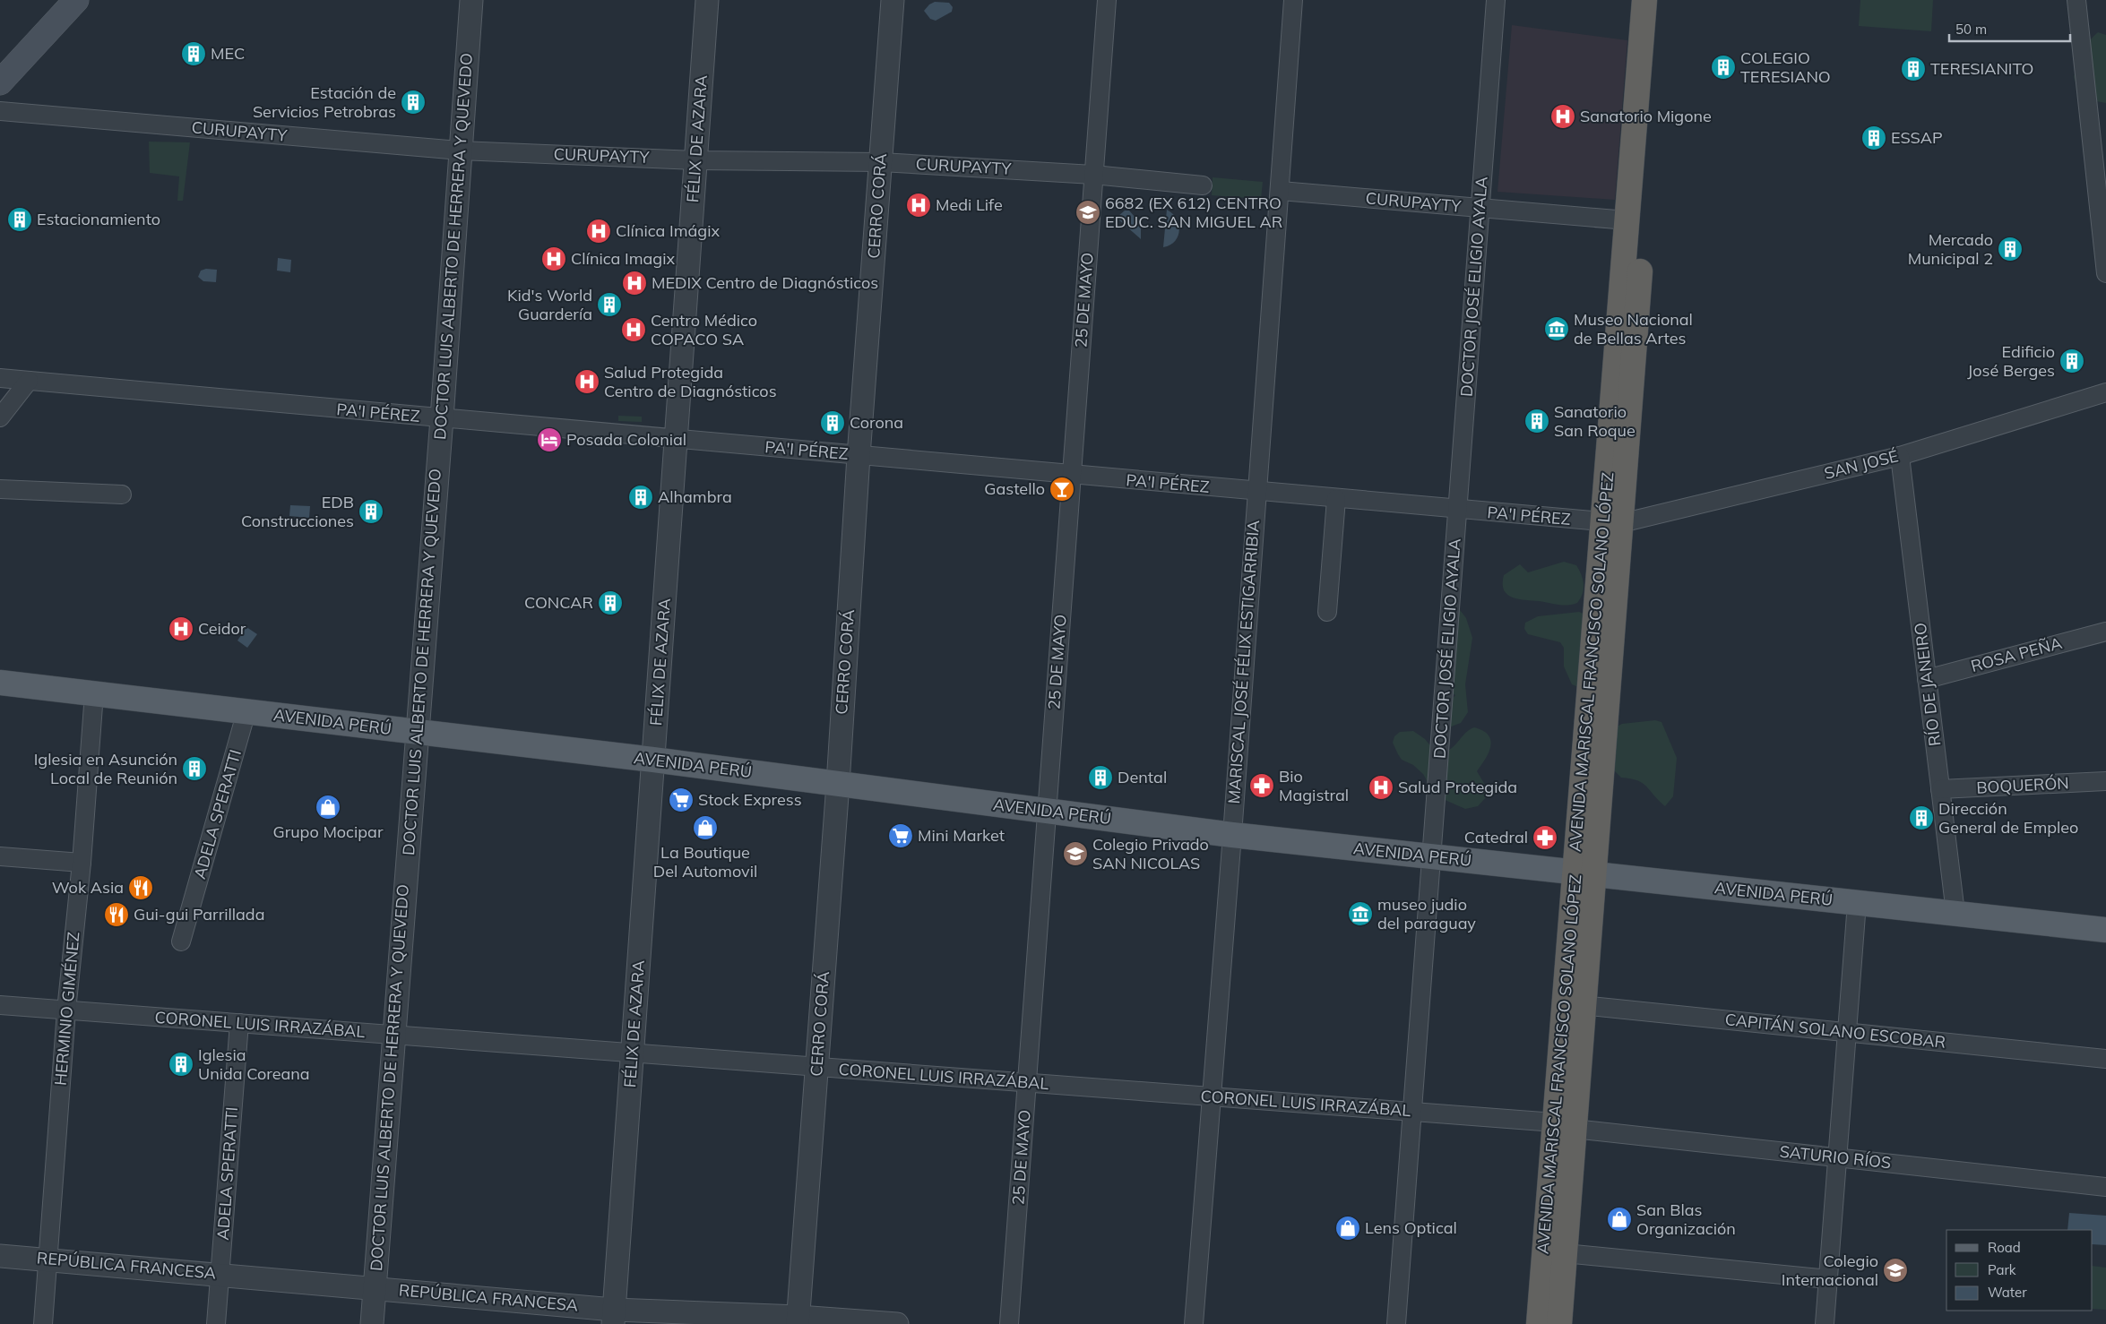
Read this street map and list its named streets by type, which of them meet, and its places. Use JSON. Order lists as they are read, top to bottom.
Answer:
{
  "streets": {
    "highway": ["AVENIDA MARISCAL FRANCISCO SOLANO LÓPEZ"],
    "main road": ["AVENIDA PERÚ"],
    "street": [
      "CURUPAYTY",
      "FÉLIX DE AZARA",
      "CERRO CORÁ",
      "DOCTOR LUIS ALBERTO DE HERRERA Y QUEVEDO",
      "DOCTOR JOSÉ ELIGIO AYALA",
      "25 DE MAYO",
      "PA'I PÉREZ",
      "SAN JOSÉ",
      "ROSA PEÑA",
      "MARISCAL JOSÉ FÉLIX ESTIGARRIBIA",
      "RÍO DE JANEIRO",
      "BOQUERÓN",
      "ADELA SPERATTI",
      "HERMINIO GIMÉNEZ",
      "CORONEL LUIS IRRAZÁBAL",
      "CAPITÁN SOLANO ESCOBAR",
      "SATURIO RÍOS",
      "REPÚBLICA FRANCESA"
    ]
  },
  "crossings": [
    ["CURUPAYTY", "FÉLIX DE AZARA"],
    ["CURUPAYTY", "CERRO CORÁ"],
    ["CURUPAYTY", "DOCTOR LUIS ALBERTO DE HERRERA Y QUEVEDO"],
    ["CURUPAYTY", "DOCTOR JOSÉ ELIGIO AYALA"],
    ["CURUPAYTY", "25 DE MAYO"],
    ["CURUPAYTY", "MARISCAL JOSÉ FÉLIX ESTIGARRIBIA"],
    ["CURUPAYTY", "AVENIDA MARISCAL FRANCISCO SOLANO LÓPEZ"],
    ["FÉLIX DE AZARA", "PA'I PÉREZ"],
    ["FÉLIX DE AZARA", "AVENIDA PERÚ"],
    ["FÉLIX DE AZARA", "CORONEL LUIS IRRAZÁBAL"],
    ["FÉLIX DE AZARA", "REPÚBLICA FRANCESA"],
    ["CERRO CORÁ", "PA'I PÉREZ"],
    ["CERRO CORÁ", "AVENIDA PERÚ"],
    ["CERRO CORÁ", "CORONEL LUIS IRRAZÁBAL"],
    ["CERRO CORÁ", "REPÚBLICA FRANCESA"],
    ["DOCTOR LUIS ALBERTO DE HERRERA Y QUEVEDO", "PA'I PÉREZ"],
    ["DOCTOR LUIS ALBERTO DE HERRERA Y QUEVEDO", "AVENIDA PERÚ"],
    ["DOCTOR LUIS ALBERTO DE HERRERA Y QUEVEDO", "CORONEL LUIS IRRAZÁBAL"],
    ["DOCTOR LUIS ALBERTO DE HERRERA Y QUEVEDO", "REPÚBLICA FRANCESA"],
    ["DOCTOR JOSÉ ELIGIO AYALA", "PA'I PÉREZ"],
    ["DOCTOR JOSÉ ELIGIO AYALA", "AVENIDA PERÚ"],
    ["DOCTOR JOSÉ ELIGIO AYALA", "CORONEL LUIS IRRAZÁBAL"],
    ["25 DE MAYO", "PA'I PÉREZ"],
    ["25 DE MAYO", "AVENIDA PERÚ"],
    ["25 DE MAYO", "CORONEL LUIS IRRAZÁBAL"],
    ["PA'I PÉREZ", "SAN JOSÉ"],
    ["PA'I PÉREZ", "MARISCAL JOSÉ FÉLIX ESTIGARRIBIA"],
    ["PA'I PÉREZ", "AVENIDA MARISCAL FRANCISCO SOLANO LÓPEZ"],
    ["SAN JOSÉ", "AVENIDA MARISCAL FRANCISCO SOLANO LÓPEZ"],
    ["SAN JOSÉ", "RÍO DE JANEIRO"],
    ["ROSA PEÑA", "RÍO DE JANEIRO"],
    ["MARISCAL JOSÉ FÉLIX ESTIGARRIBIA", "AVENIDA PERÚ"],
    ["MARISCAL JOSÉ FÉLIX ESTIGARRIBIA", "CORONEL LUIS IRRAZÁBAL"],
    ["AVENIDA MARISCAL FRANCISCO SOLANO LÓPEZ", "AVENIDA PERÚ"],
    ["AVENIDA MARISCAL FRANCISCO SOLANO LÓPEZ", "CORONEL LUIS IRRAZÁBAL"],
    ["AVENIDA MARISCAL FRANCISCO SOLANO LÓPEZ", "CAPITÁN SOLANO ESCOBAR"],
    ["AVENIDA MARISCAL FRANCISCO SOLANO LÓPEZ", "SATURIO RÍOS"],
    ["RÍO DE JANEIRO", "AVENIDA PERÚ"],
    ["RÍO DE JANEIRO", "BOQUERÓN"],
    ["AVENIDA PERÚ", "ADELA SPERATTI"],
    ["AVENIDA PERÚ", "HERMINIO GIMÉNEZ"],
    ["ADELA SPERATTI", "CORONEL LUIS IRRAZÁBAL"],
    ["ADELA SPERATTI", "REPÚBLICA FRANCESA"],
    ["HERMINIO GIMÉNEZ", "CORONEL LUIS IRRAZÁBAL"],
    ["HERMINIO GIMÉNEZ", "REPÚBLICA FRANCESA"],
    ["CORONEL LUIS IRRAZÁBAL", "SATURIO RÍOS"]
  ],
  "places": {
    "building": [
      "MEC",
      "COLEGIO TERESIANO",
      "TERESIANITO",
      "Estación de Servicios Petrobras",
      "ESSAP",
      "Estacionamiento",
      "Mercado Municipal 2",
      "Kid's World Guardería",
      "Edificio José Berges",
      "Sanatorio San Roque",
      "Corona",
      "Alhambra",
      "EDB Construcciones",
      "CONCAR",
      "Iglesia en Asunción Local de Reunión",
      "Dental",
      "Dirección General de Empleo",
      "Iglesia Unida Coreana"
    ],
    "hospital": [
      "Sanatorio Migone",
      "Medi Life",
      "Clínica Imágix",
      "Clínica Imagix",
      "MEDIX Centro de Diagnósticos",
      "Centro Médico COPACO SA",
      "Salud Protegida Centro de Diagnósticos",
      "Ceidor",
      "Salud Protegida"
    ],
    "school or university": ["6682 (EX 612) CENTRO EDUC. SAN MIGUEL AR", "Colegio Privado SAN NICOLAS", "Colegio Internacional"],
    "museum": ["Museo Nacional de Bellas Artes", "museo judio del paraguay"],
    "hotel": ["Posada Colonial"],
    "bar": ["Gastello"],
    "pharmacy": ["Bio Magistral", "Catedral"],
    "supermarket": ["Stock Express", "Mini Market"],
    "shop": [
      "Grupo Mocipar",
      "La Boutique Del Automovil",
      "San Blas Organización",
      "Lens Optical"
    ],
    "restaurant": ["Wok Asia", "Gui-gui Parrillada"]
  },
  "legend": ["Road", "Park", "Water"],
  "scale_bar": "50 m"
}
